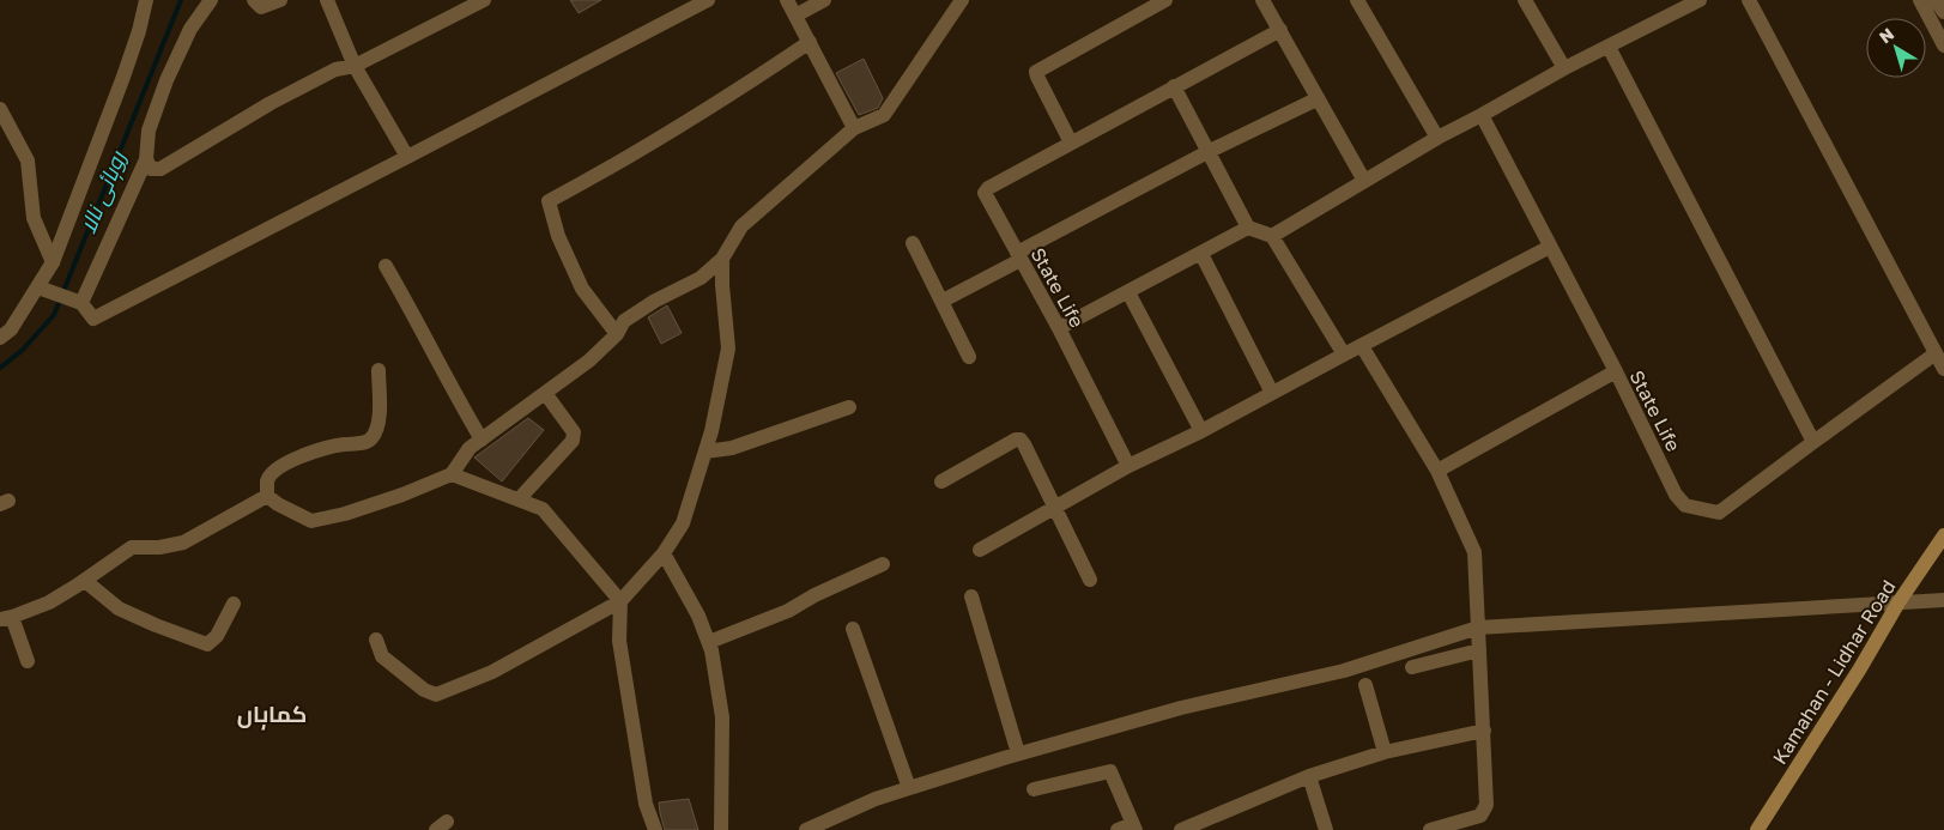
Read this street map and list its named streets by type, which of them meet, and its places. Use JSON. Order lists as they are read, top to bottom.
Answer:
{
  "streets": {
    "main road": ["Kamahan - Lidhar Road"],
    "street": ["State Life"]
  },
  "districts": ["کماہاں"],
  "water": ["روہائی نالا"],
  "north": "top left"
}
